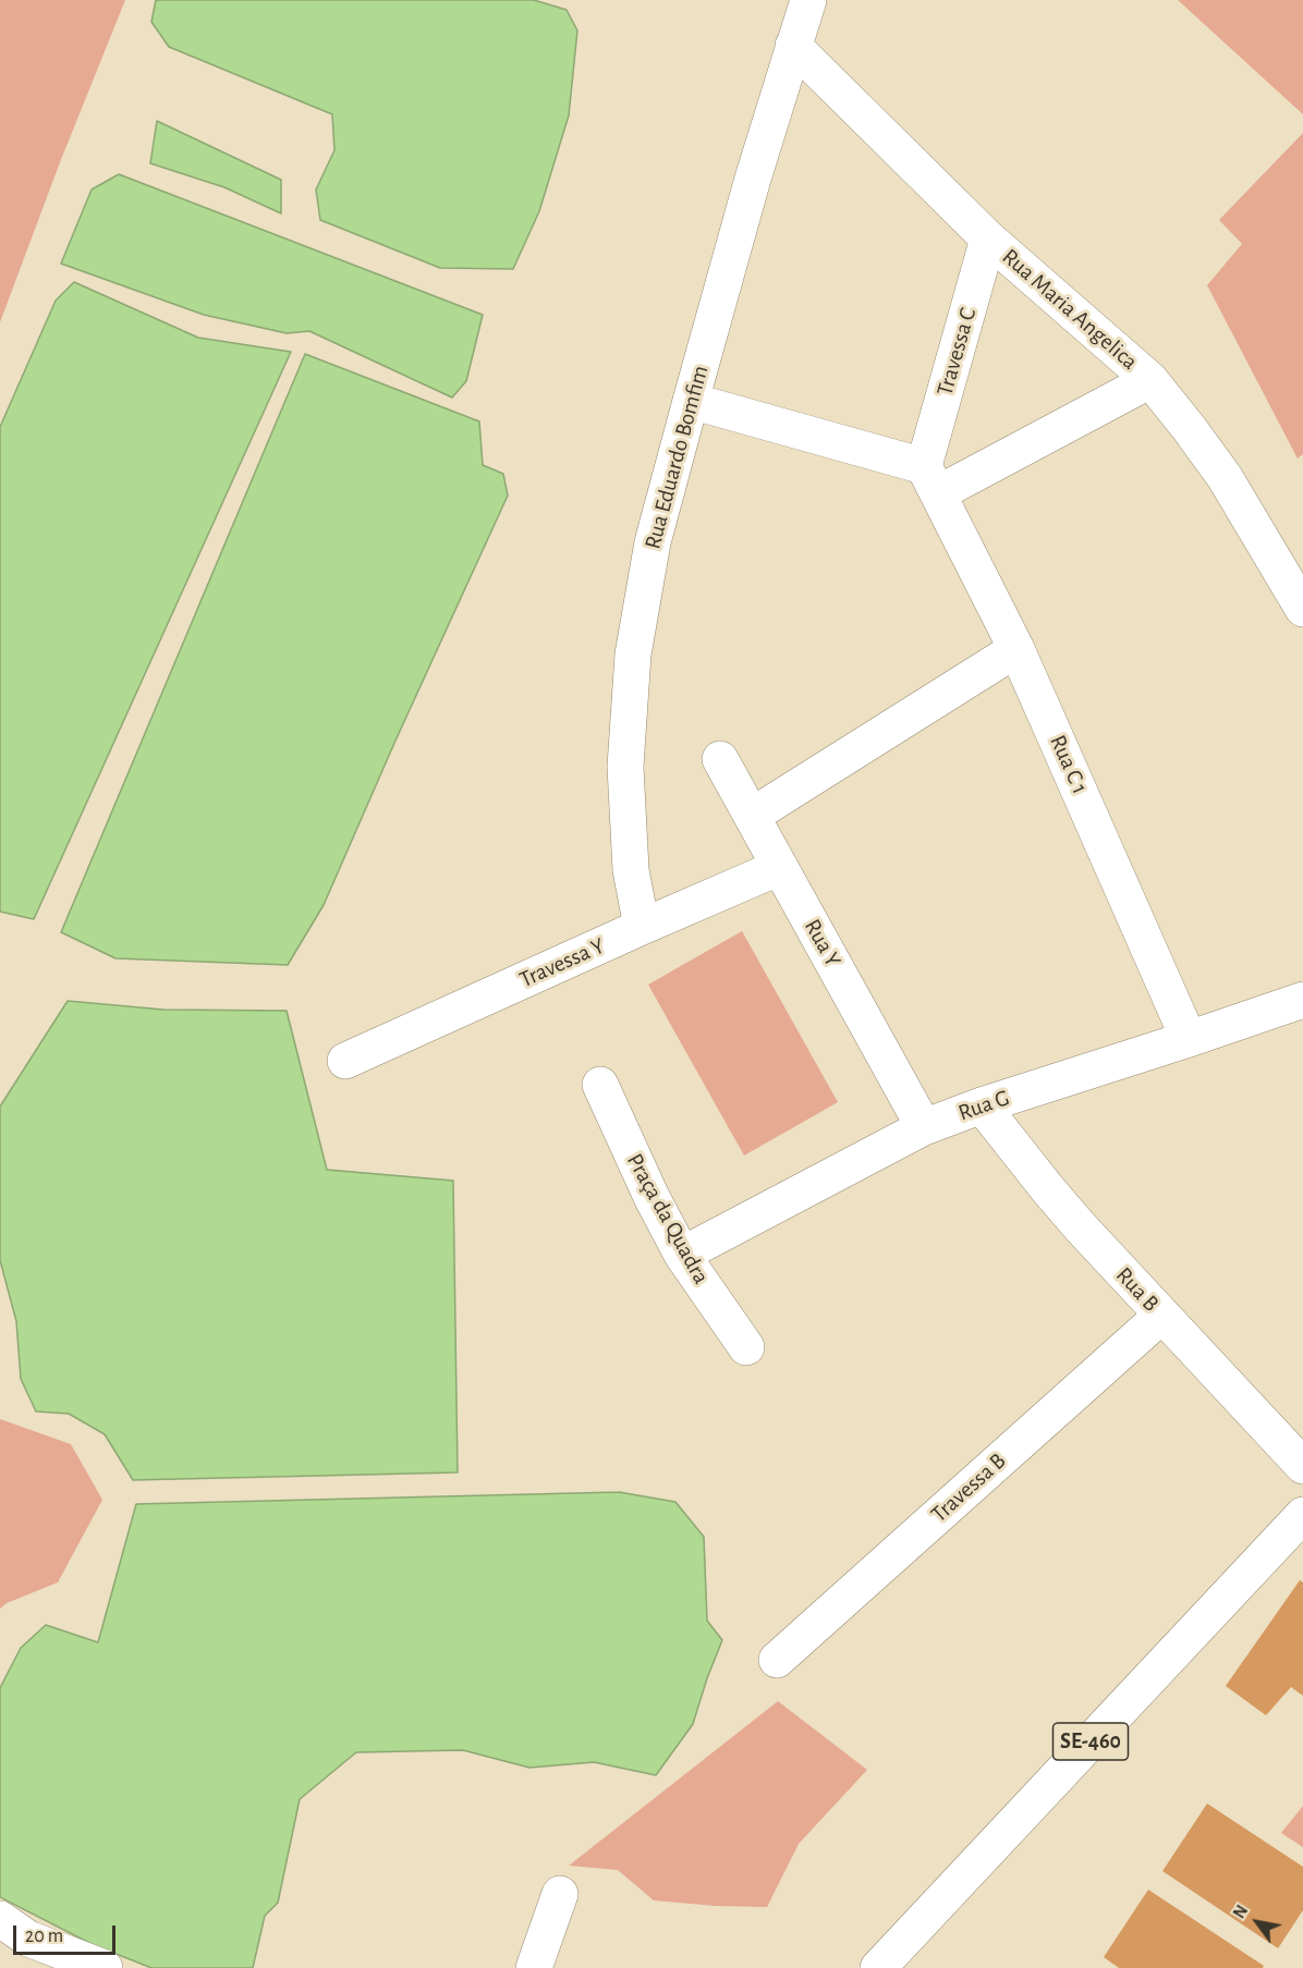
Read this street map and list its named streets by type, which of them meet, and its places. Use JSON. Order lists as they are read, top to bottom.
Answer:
{
  "streets": {
    "street": [
      "Rua Maria Angelica",
      "Travessa C",
      "Rua Eduardo Bomfim",
      "Rua C 1",
      "Rua Y",
      "Travessa Y",
      "Rua G",
      "Praça da Quadra",
      "Rua B",
      "Travessa B",
      "SE-460"
    ]
  },
  "crossings": [
    ["Rua Maria Angelica", "Travessa C"],
    ["Rua Maria Angelica", "Rua Eduardo Bomfim"],
    ["Travessa C", "Rua C 1"],
    ["Rua Eduardo Bomfim", "Travessa Y"],
    ["Rua C 1", "Rua G"],
    ["Rua Y", "Travessa Y"],
    ["Rua Y", "Rua G"],
    ["Rua G", "Praça da Quadra"],
    ["Rua G", "Rua B"],
    ["Rua B", "Travessa B"]
  ],
  "scale_bar": "20 m",
  "north": "top left"
}
